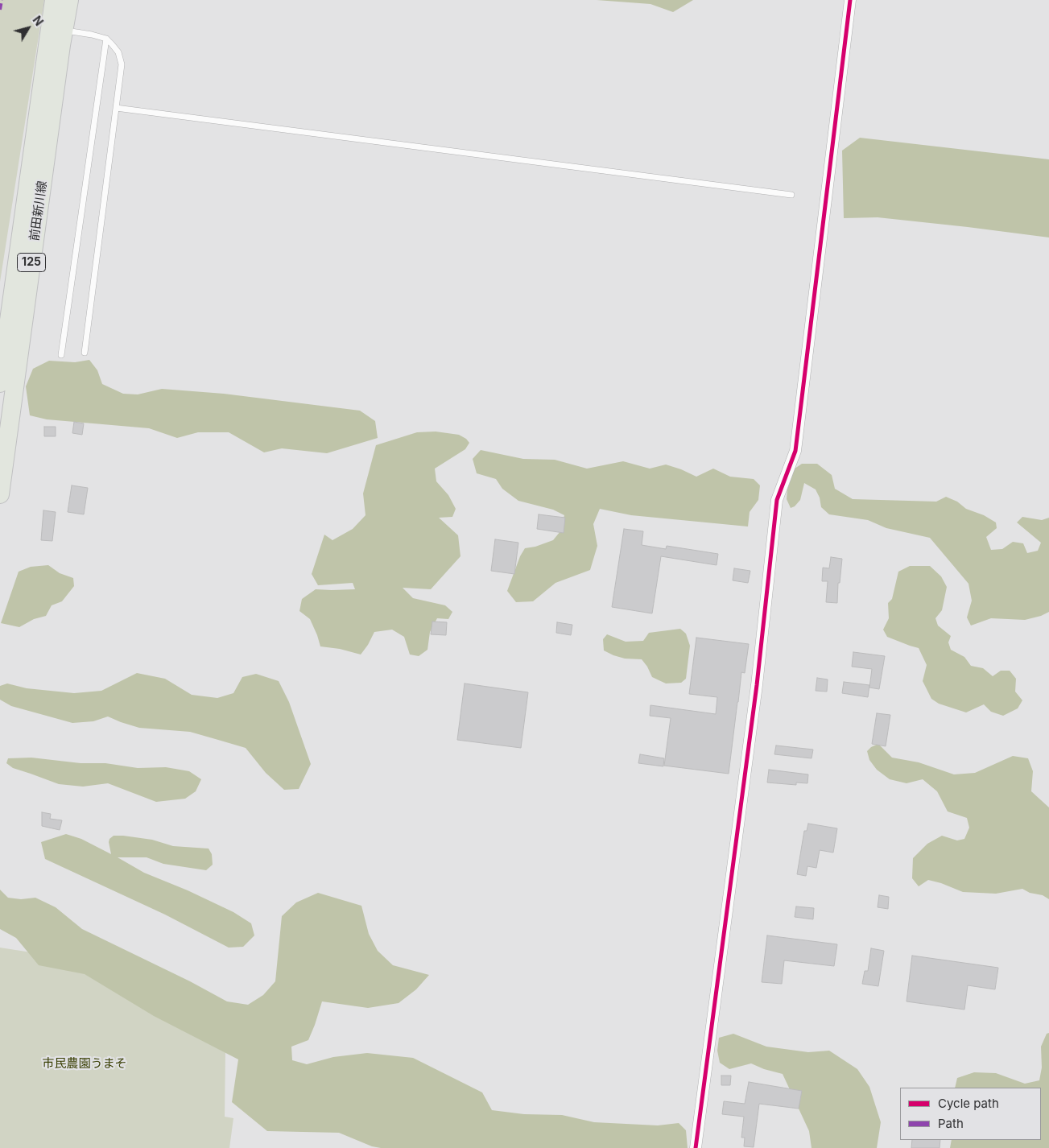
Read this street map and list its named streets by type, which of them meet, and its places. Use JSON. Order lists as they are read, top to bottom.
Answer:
{
  "streets": {
    "main road": ["前田新川線", "125"]
  },
  "parks": ["市民農園うまそ"],
  "legend": ["Cycle path", "Path"],
  "north": "top right"
}
